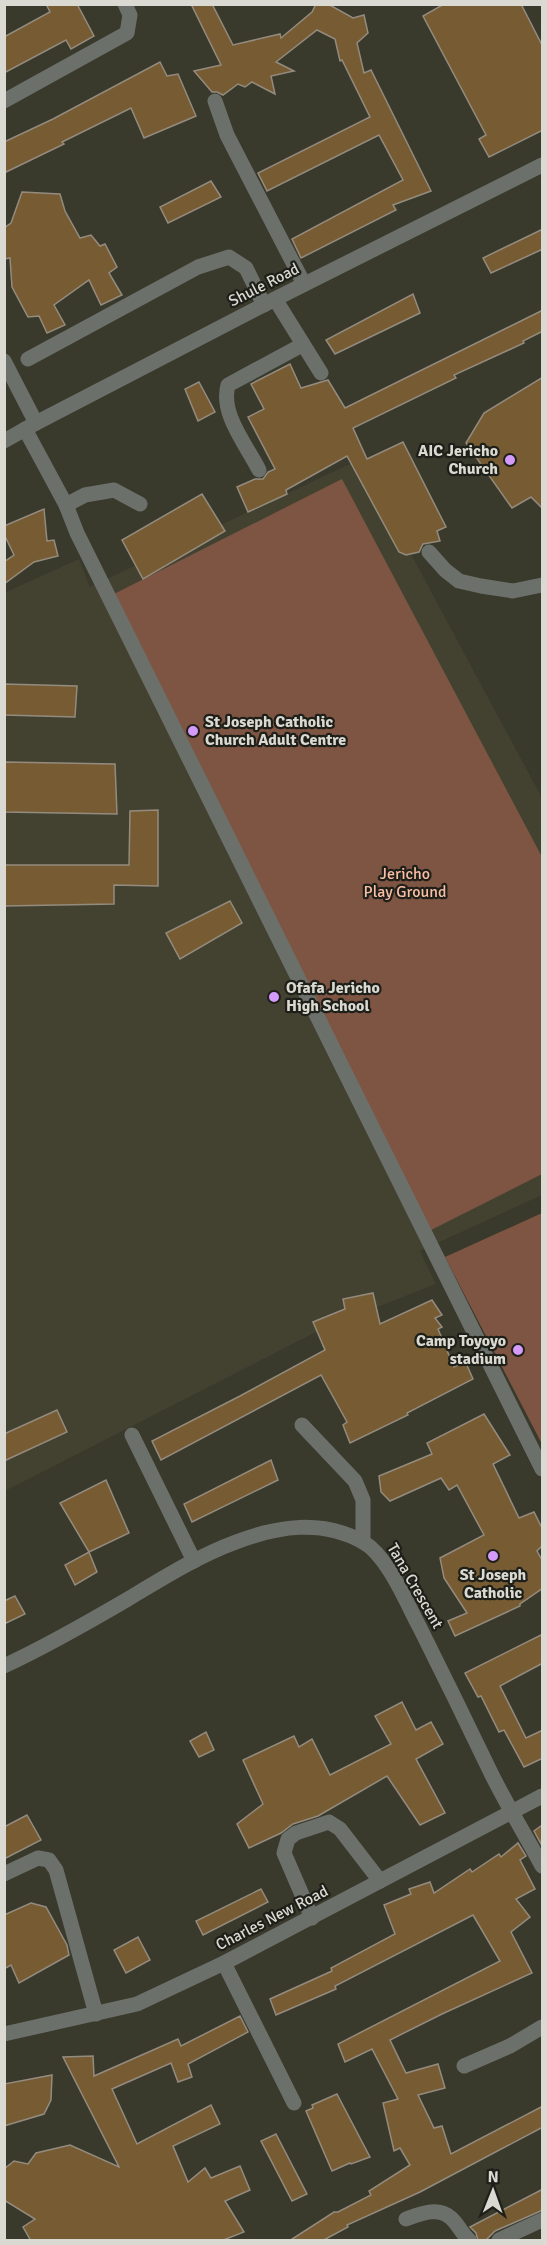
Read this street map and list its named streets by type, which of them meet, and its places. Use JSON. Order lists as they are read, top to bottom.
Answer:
{
  "streets": {
    "street": ["Shule Road", "Tana Crescent", "Charles New Road"]
  },
  "crossings": [
    ["Tana Crescent", "Charles New Road"]
  ],
  "parks": ["Jericho Play Ground"],
  "places": [
    "AIC Jericho Church",
    "St Joseph Catholic Church Adult Centre",
    "Ofafa Jericho High School",
    "Camp Toyoyo stadium",
    "St Joseph Catholic"
  ],
  "north": "top"
}
